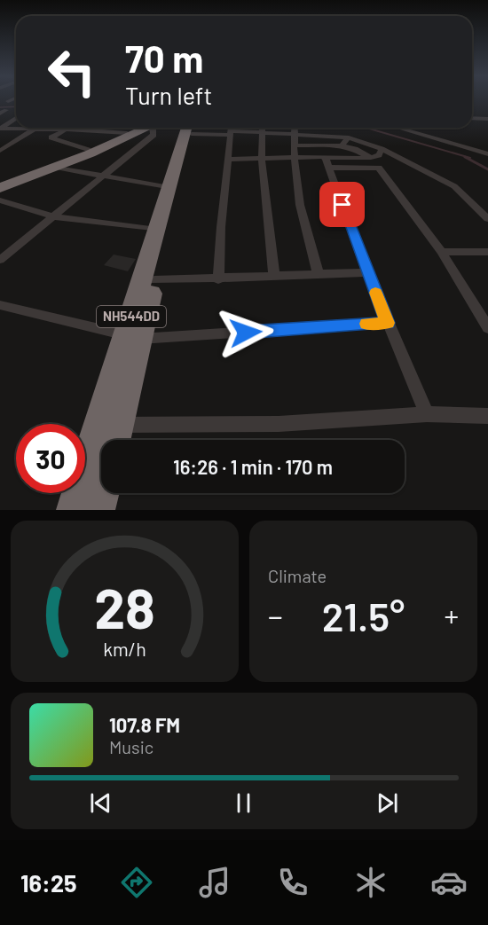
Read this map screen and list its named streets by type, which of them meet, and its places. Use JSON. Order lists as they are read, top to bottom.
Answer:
{
  "streets": {
    "highway": ["NH544DD"]
  },
  "page": {
    "turn": ["70 m", "Turn left"],
    "limit": "30",
    "trip": "16:26 · 1 min · 170 m",
    "tile": "Climate",
    "heat": ["−", "21.5°", "+"],
    "song": ["107.8 FM", "Music"],
    "tabs": "16:25",
    "gauge": ["28", "km/h"]
  }
}
